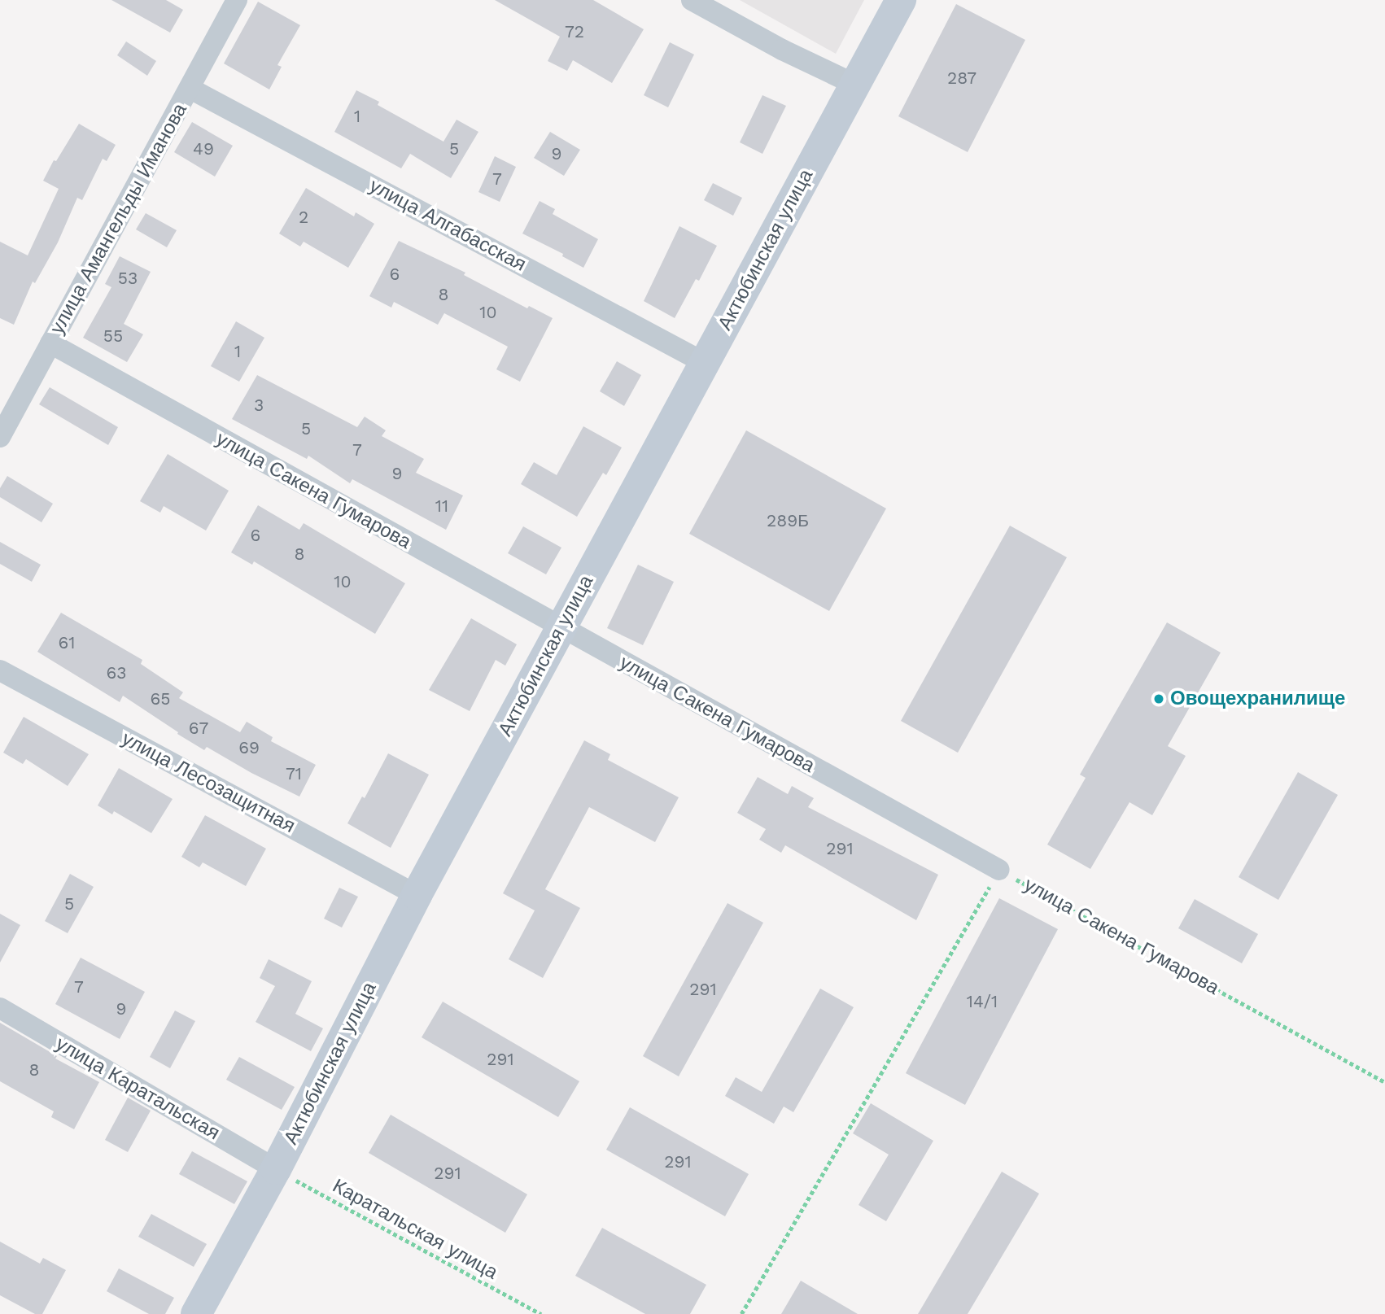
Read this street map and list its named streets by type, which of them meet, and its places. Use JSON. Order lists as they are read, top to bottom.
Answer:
{
  "streets": {
    "street": [
      "улица Амангельды Иманова",
      "улица Алгабасская",
      "Актюбинская улица",
      "улица Сакена Гумарова",
      "улица Лесозащитная",
      "улица Каратальская"
    ],
    "path": ["Каратальская улица"]
  },
  "crossings": [
    ["улица Амангельды Иманова", "улица Алгабасская"],
    ["улица Амангельды Иманова", "улица Сакена Гумарова"],
    ["улица Алгабасская", "Актюбинская улица"],
    ["Актюбинская улица", "улица Сакена Гумарова"],
    ["Актюбинская улица", "улица Лесозащитная"],
    ["Актюбинская улица", "улица Каратальская"],
    ["Актюбинская улица", "Каратальская улица"],
    ["улица Каратальская", "Каратальская улица"]
  ],
  "places": ["Овощехранилище"],
  "house_numbers": [
    "72",
    "287",
    "1",
    "49",
    "5",
    "9",
    "7",
    "2",
    "6",
    "53",
    "8",
    "10",
    "55",
    "1",
    "3",
    "5",
    "7",
    "9",
    "11",
    "289Б",
    "6",
    "8",
    "10",
    "61",
    "63",
    "65",
    "67",
    "69",
    "71",
    "291",
    "5",
    "7",
    "291",
    "14/1",
    "9",
    "291",
    "8",
    "291",
    "291"
  ]
}
